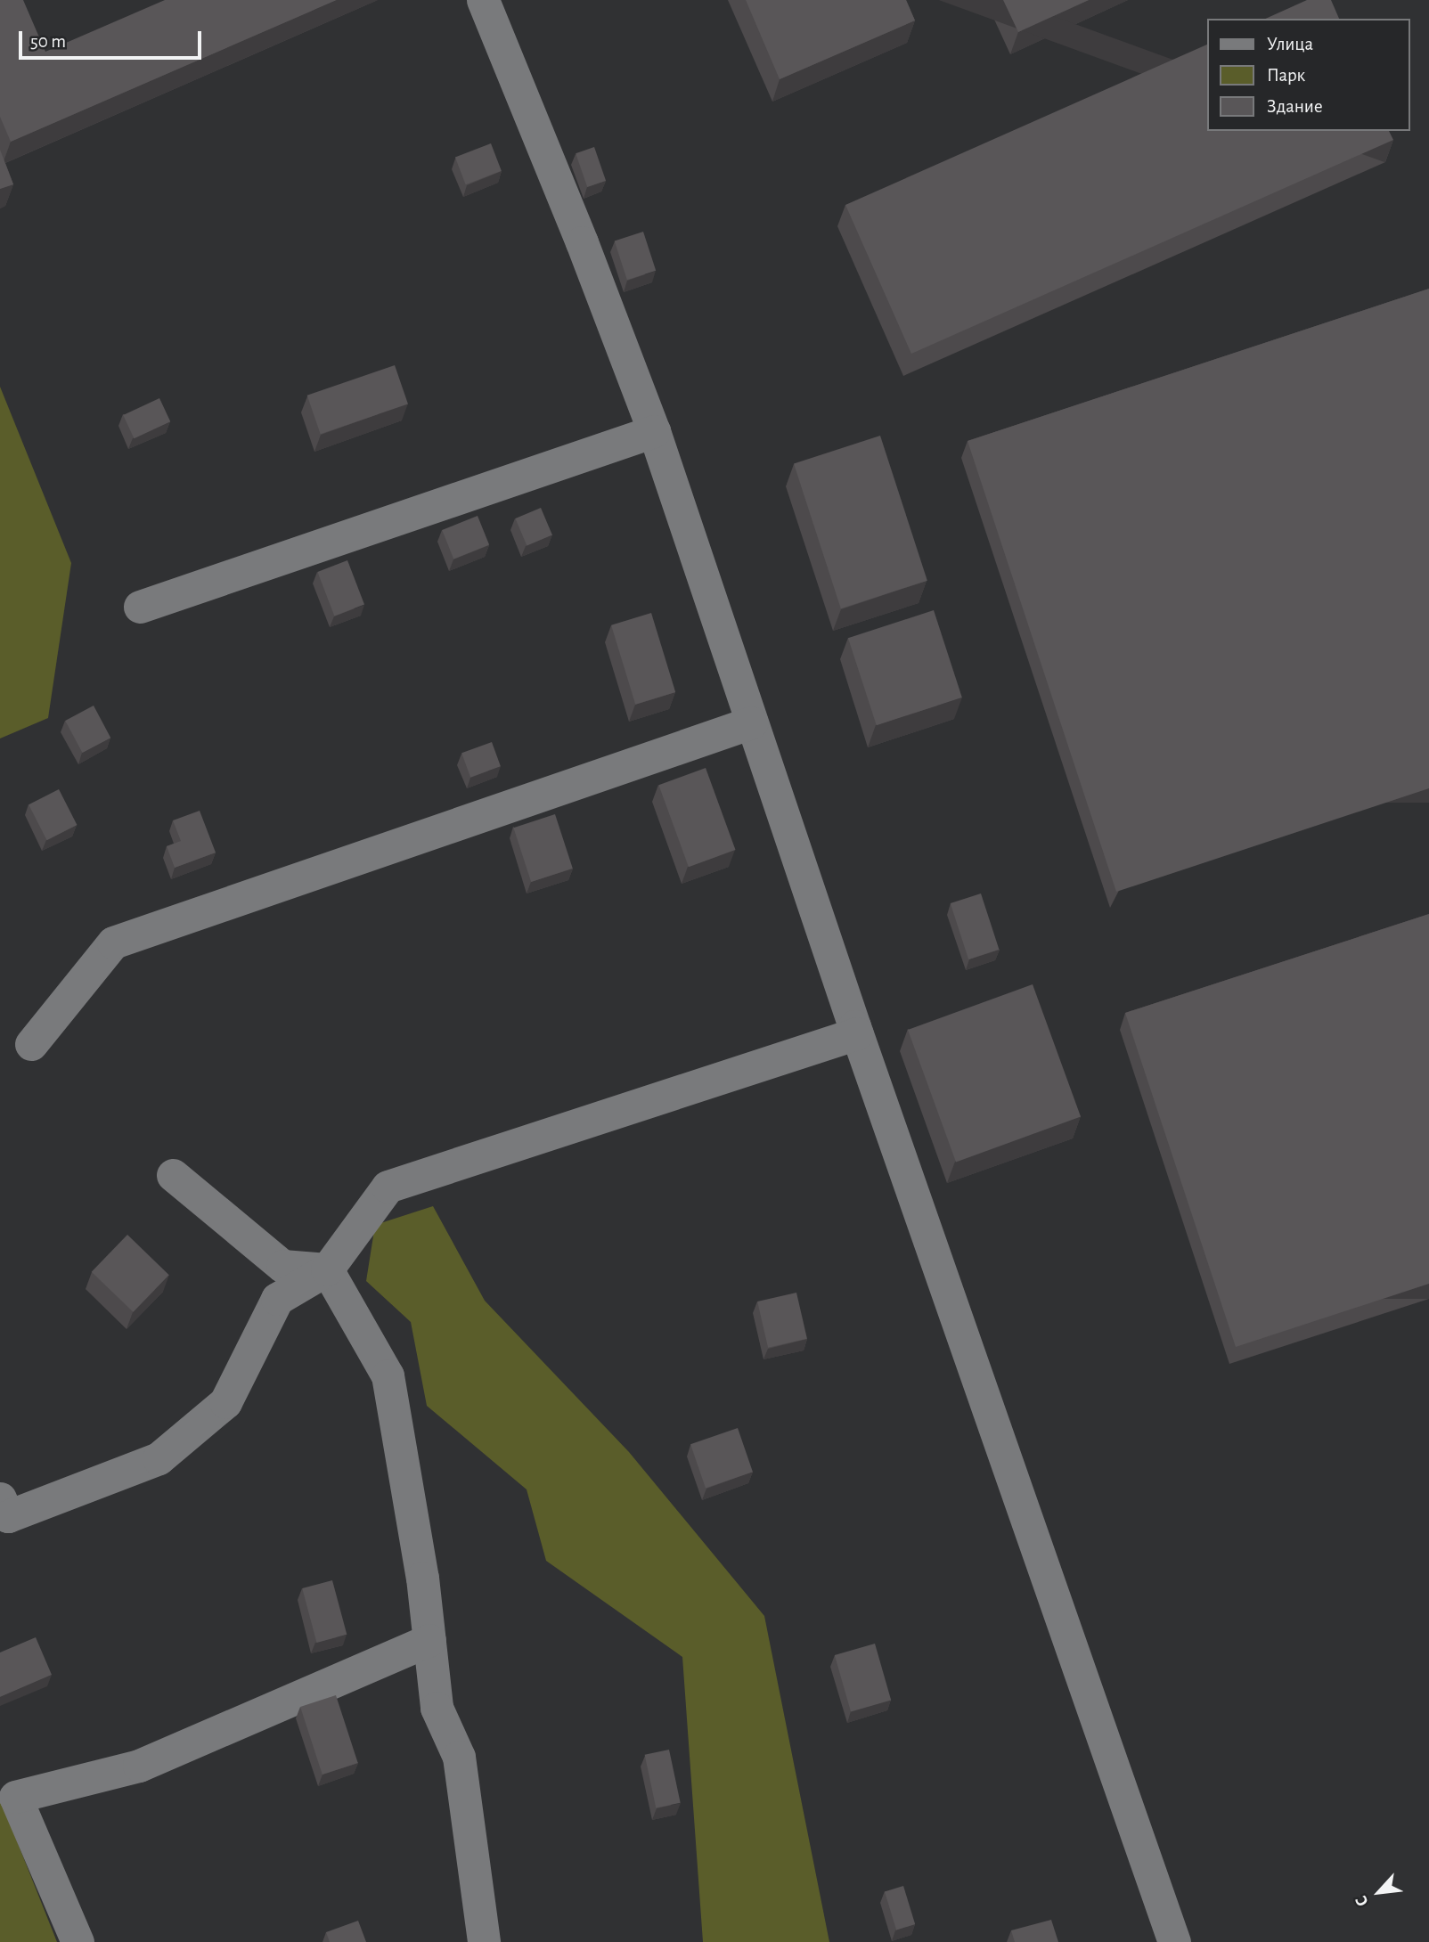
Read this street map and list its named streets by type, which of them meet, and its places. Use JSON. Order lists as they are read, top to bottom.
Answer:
{
  "legend": ["Улица", "Парк", "Здание"],
  "scale_bar": "50 m",
  "north": "bottom left"
}
